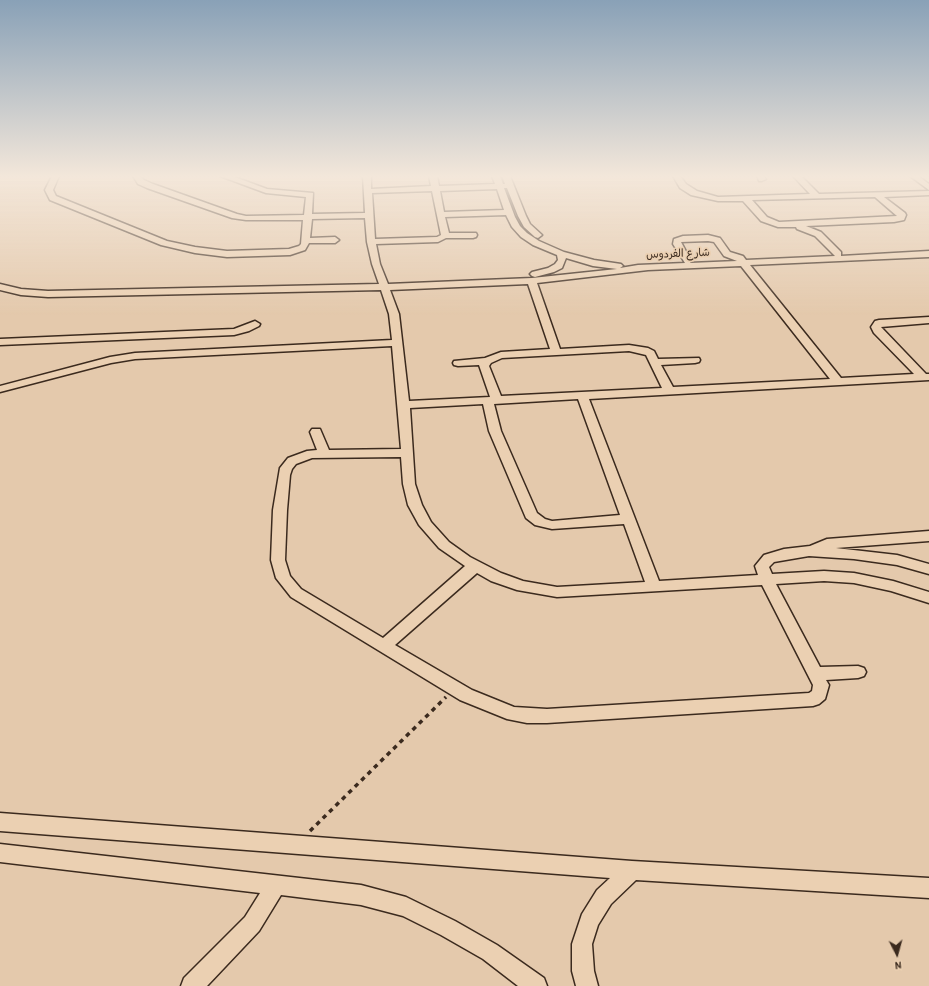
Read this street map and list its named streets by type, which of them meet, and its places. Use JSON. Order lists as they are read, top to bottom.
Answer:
{
  "streets": {
    "street": ["شارع الفردوس"]
  },
  "north": "bottom"
}
